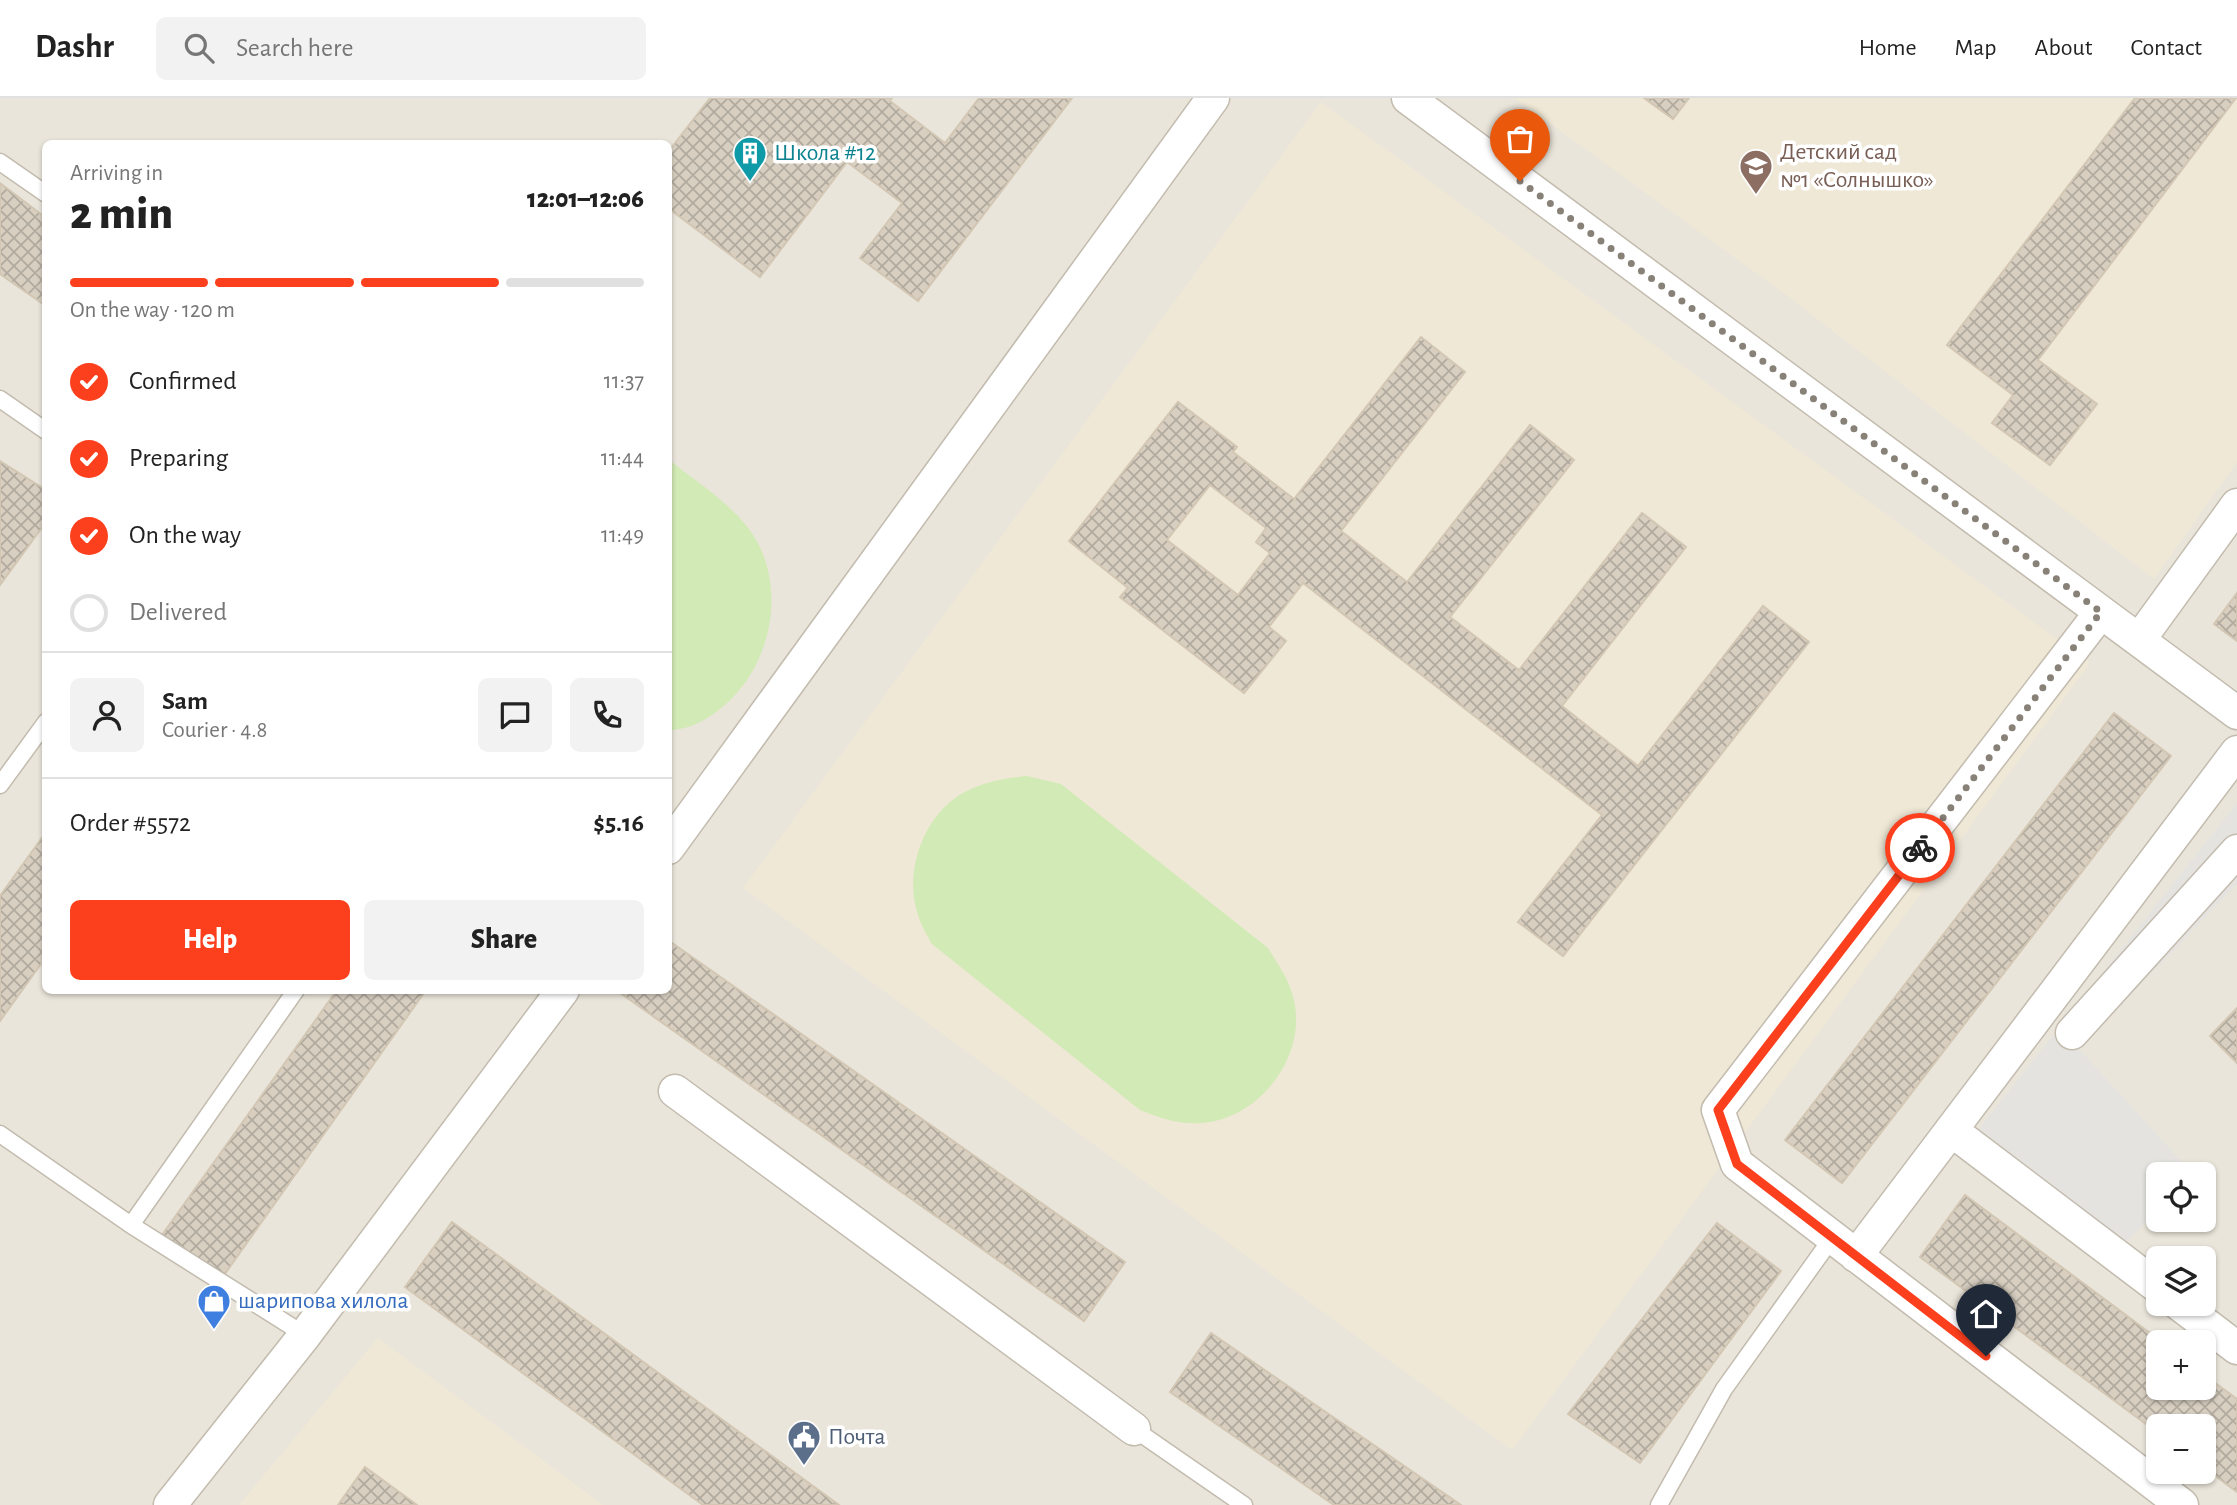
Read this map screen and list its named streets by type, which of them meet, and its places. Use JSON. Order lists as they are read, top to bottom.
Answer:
{
  "places": {
    "building": ["Школа #12"],
    "school or university": ["Детский сад №1 «Солнышко»"],
    "shop": ["шарипова хилола"],
    "public building": ["Почта"]
  },
  "page": {
    "header": "Dashr",
    "search": "Search here",
    "nav": [
      "Home",
      "Map",
      "About",
      "Contact"
    ],
    "heading": ["2 min", "Arriving in", "12:01–12:06"],
    "panel": [
      "Sam",
      "Courier · 4.8",
      "Order #5572",
      "$5.16"
    ],
    "bar": "On the way · 120 m",
    "list": [
      ["Confirmed", "11:37"],
      ["Preparing", "11:44"],
      ["On the way", "11:49"],
      "Delivered"
    ],
    "buttons": ["Help", "Share"],
    "map_buttons": ["+", "−"]
  }
}
